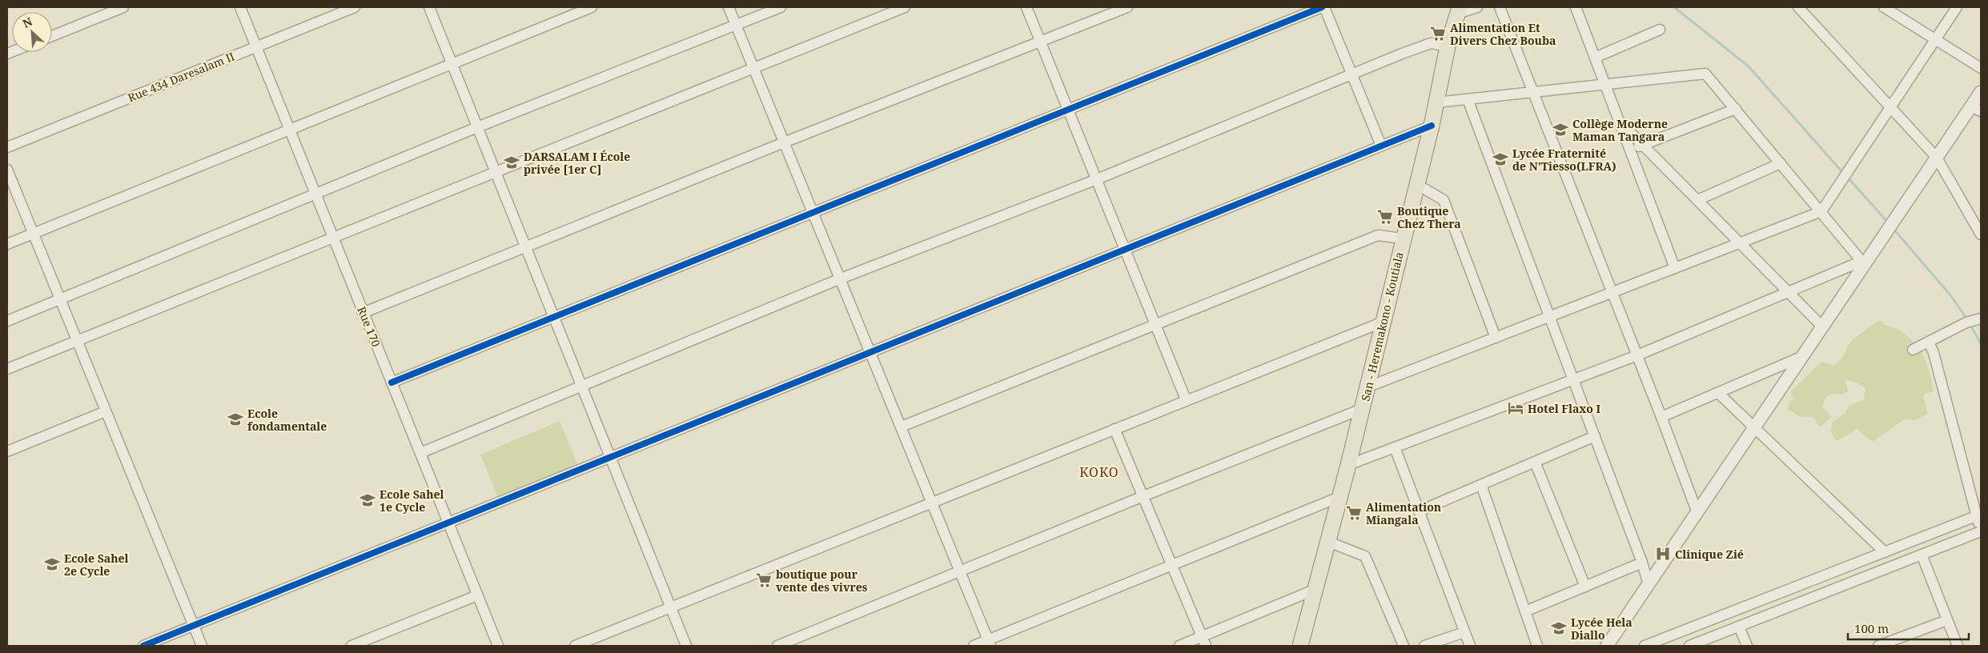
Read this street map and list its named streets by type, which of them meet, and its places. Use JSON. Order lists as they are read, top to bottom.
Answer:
{
  "streets": {
    "main road": ["San - Heremakono - Koutiala"],
    "street": ["Rue 434 Daresalam II", "Rue 170"]
  },
  "crossings": [
    ["Rue 434 Daresalam II", "Rue 170"]
  ],
  "districts": ["KOKO"],
  "places": {
    "supermarket": [
      "Alimentation Et Divers Chez Bouba",
      "Boutique Chez Thera",
      "Alimentation Miangala",
      "boutique pour vente des vivres"
    ],
    "school or university": [
      "Collège Moderne Maman Tangara",
      "Lycée Fraternité de N'Tiesso(LFRA)",
      "DARSALAM I École privée [1er C]",
      "Ecole fondamentale",
      "Ecole Sahel 1e Cycle",
      "Ecole Sahel 2e Cycle",
      "Lycée Hela Diallo"
    ],
    "hotel": ["Hotel Flaxo I"],
    "hospital": ["Clinique Zié"]
  },
  "scale_bar": "100 m",
  "north": "top left"
}
